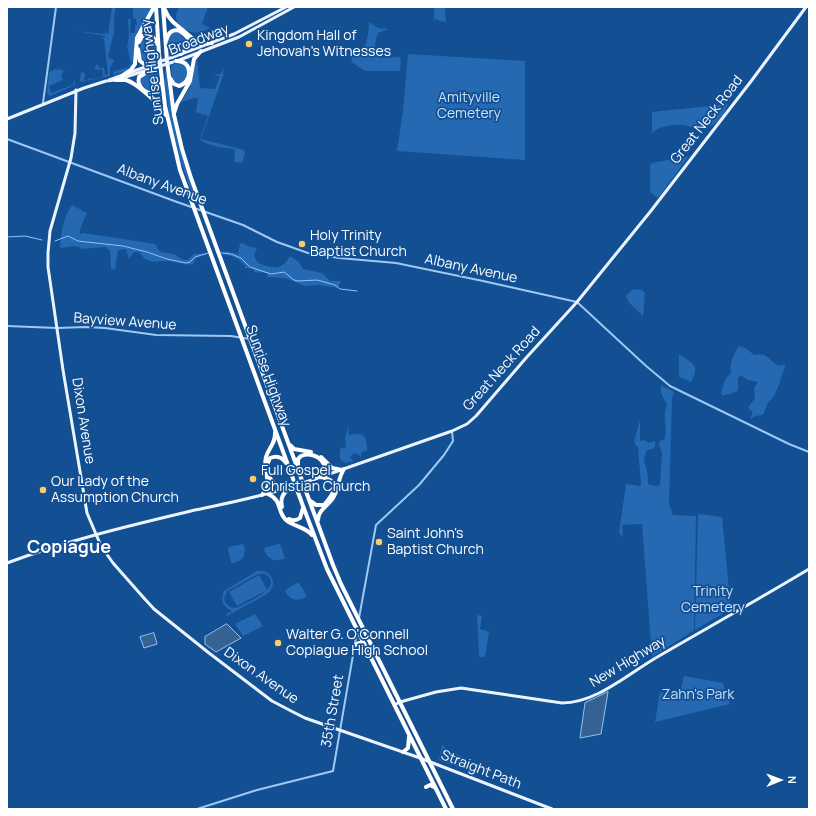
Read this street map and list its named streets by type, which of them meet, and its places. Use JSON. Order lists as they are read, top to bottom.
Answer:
{
  "streets": {
    "highway": ["Sunrise Highway"],
    "main road": [
      "Broadway",
      "Great Neck Road",
      "Dixon Avenue",
      "New Highway",
      "Straight Path"
    ],
    "street": ["Albany Avenue", "Bayview Avenue", "35th Street"]
  },
  "crossings": [
    ["Broadway", "Dixon Avenue"],
    ["Sunrise Highway", "Albany Avenue"],
    ["Sunrise Highway", "Bayview Avenue"],
    ["Sunrise Highway", "New Highway"],
    ["Sunrise Highway", "35th Street"],
    ["Sunrise Highway", "Straight Path"],
    ["Great Neck Road", "Albany Avenue"],
    ["Great Neck Road", "Dixon Avenue"],
    ["Great Neck Road", "35th Street"],
    ["Albany Avenue", "Dixon Avenue"],
    ["Bayview Avenue", "Dixon Avenue"],
    ["Dixon Avenue", "35th Street"]
  ],
  "districts": ["Copiague"],
  "parks": ["Amityville Cemetery", "Trinity Cemetery", "Zahn's Park"],
  "places": [
    "Kingdom Hall of Jehovah’s Witnesses",
    "Holy Trinity Baptist Church",
    "Full Gospel Christian Church",
    "Our Lady of the Assumption Church",
    "Saint John's Baptist Church",
    "Walter G. O'Connell Copiague High School"
  ],
  "north": "right"
}
